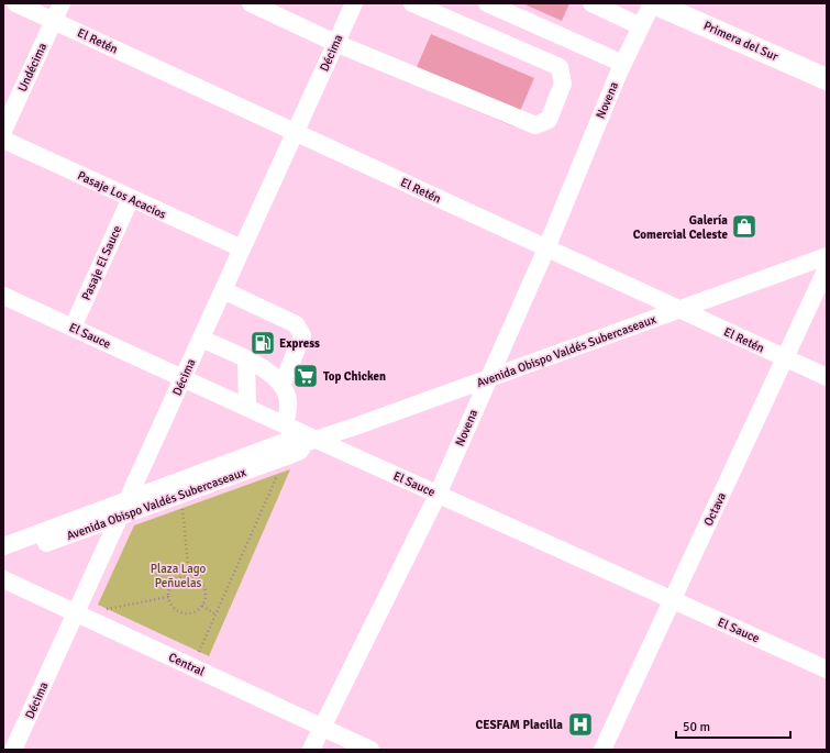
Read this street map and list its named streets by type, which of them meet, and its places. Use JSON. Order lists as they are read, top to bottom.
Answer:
{
  "streets": {
    "main road": ["Primera del Sur"],
    "street": [
      "El Retén",
      "Décima",
      "Undécima",
      "Novena",
      "Pasaje Los Acacios",
      "Pasaje El Sauce",
      "El Sauce",
      "Avenida Obispo Valdés Subercaseaux",
      "Octava",
      "Central"
    ]
  },
  "crossings": [
    ["El Retén", "Décima"],
    ["El Retén", "Undécima"],
    ["El Retén", "Novena"],
    ["El Retén", "Avenida Obispo Valdés Subercaseaux"],
    ["El Retén", "Octava"],
    ["Primera del Sur", "Novena"],
    ["Décima", "Pasaje Los Acacios"],
    ["Décima", "El Sauce"],
    ["Décima", "Avenida Obispo Valdés Subercaseaux"],
    ["Décima", "Central"],
    ["Novena", "El Sauce"],
    ["Novena", "Avenida Obispo Valdés Subercaseaux"],
    ["Novena", "Central"],
    ["Pasaje Los Acacios", "Pasaje El Sauce"],
    ["Pasaje El Sauce", "El Sauce"],
    ["El Sauce", "Avenida Obispo Valdés Subercaseaux"],
    ["El Sauce", "Octava"]
  ],
  "parks": ["Plaza Lago Peñuelas"],
  "places": {
    "shop": ["Galería Comercial Celeste"],
    "fuel station": ["Express"],
    "supermarket": ["Top Chicken"],
    "hospital": ["CESFAM Placilla"]
  },
  "scale_bar": "50 m"
}
